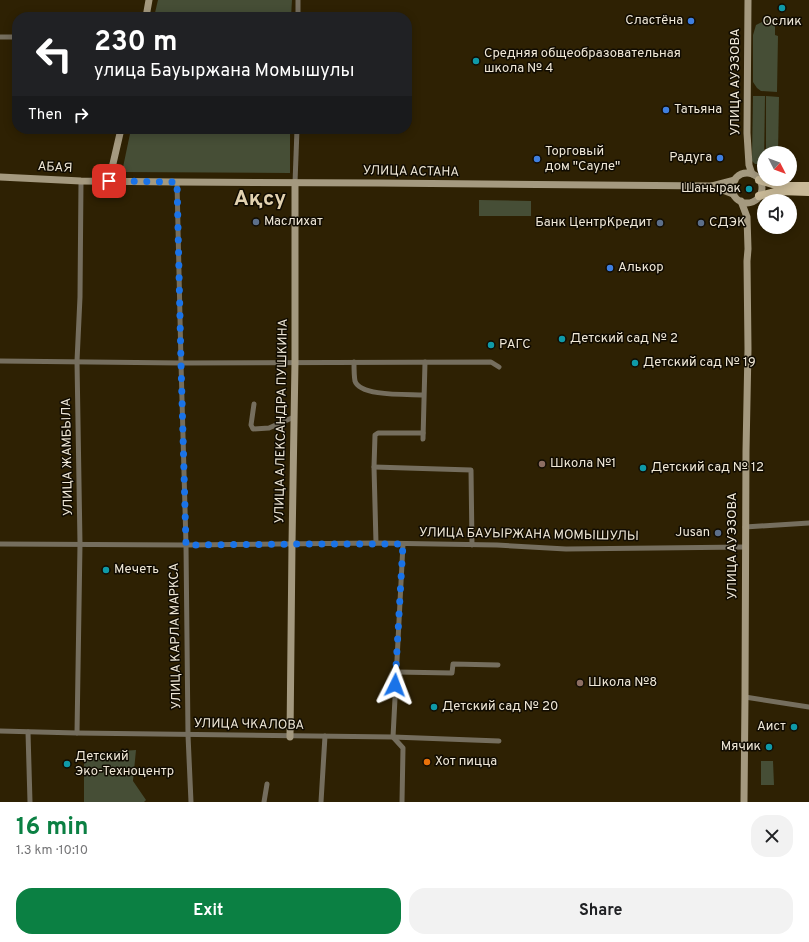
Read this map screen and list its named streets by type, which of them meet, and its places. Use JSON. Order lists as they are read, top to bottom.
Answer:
{
  "streets": {
    "street": [
      "УЛИЦА АУЭЗОВА",
      "АБАЯ",
      "УЛИЦА АСТАНА",
      "УЛИЦА АЛЕКСАНДРА ПУШКИНА",
      "УЛИЦА ЖАМБЫЛА",
      "УЛИЦА БАУЫРЖАНА МОМЫШУЛЫ",
      "УЛИЦА КАРЛА МАРКСА",
      "УЛИЦА ЧКАЛОВА"
    ]
  },
  "crossings": [
    ["УЛИЦА АУЭЗОВА", "УЛИЦА БАУЫРЖАНА МОМЫШУЛЫ"],
    ["АБАЯ", "УЛИЦА АСТАНА"],
    ["АБАЯ", "УЛИЦА ЖАМБЫЛА"],
    ["УЛИЦА АСТАНА", "УЛИЦА АЛЕКСАНДРА ПУШКИНА"],
    ["УЛИЦА АСТАНА", "УЛИЦА КАРЛА МАРКСА"],
    ["УЛИЦА АЛЕКСАНДРА ПУШКИНА", "УЛИЦА БАУЫРЖАНА МОМЫШУЛЫ"],
    ["УЛИЦА АЛЕКСАНДРА ПУШКИНА", "УЛИЦА ЧКАЛОВА"],
    ["УЛИЦА ЖАМБЫЛА", "УЛИЦА БАУЫРЖАНА МОМЫШУЛЫ"],
    ["УЛИЦА ЖАМБЫЛА", "УЛИЦА ЧКАЛОВА"],
    ["УЛИЦА БАУЫРЖАНА МОМЫШУЛЫ", "УЛИЦА КАРЛА МАРКСА"],
    ["УЛИЦА КАРЛА МАРКСА", "УЛИЦА ЧКАЛОВА"]
  ],
  "districts": ["Ақсу"],
  "places": [
    "Ослик",
    "Сластёна",
    "Средняя общеобразовательная школа № 4",
    "Татьяна",
    "Радуга",
    "Торговый дом \"Сауле\"",
    "Шанырак",
    "Маслихат",
    "Банк ЦентрКредит",
    "СДЭК",
    "Алькор",
    "Детский сад № 2",
    "РАГС",
    "Детский сад № 19",
    "Школа №1",
    "Детский сад № 12",
    "Jusan",
    "Мечеть",
    "Школа №8",
    "Детский сад № 20",
    "Аист",
    "Мячик",
    "Хот пицца",
    "Детский Эко-Техноцентр"
  ],
  "north": "bottom right",
  "page": {
    "turn": ["230 m", "улица Бауыржана Момышулы"],
    "then": "Then",
    "heading": ["16 min", "1.3 km · 10:10"],
    "buttons": ["Exit", "Share"]
  }
}
